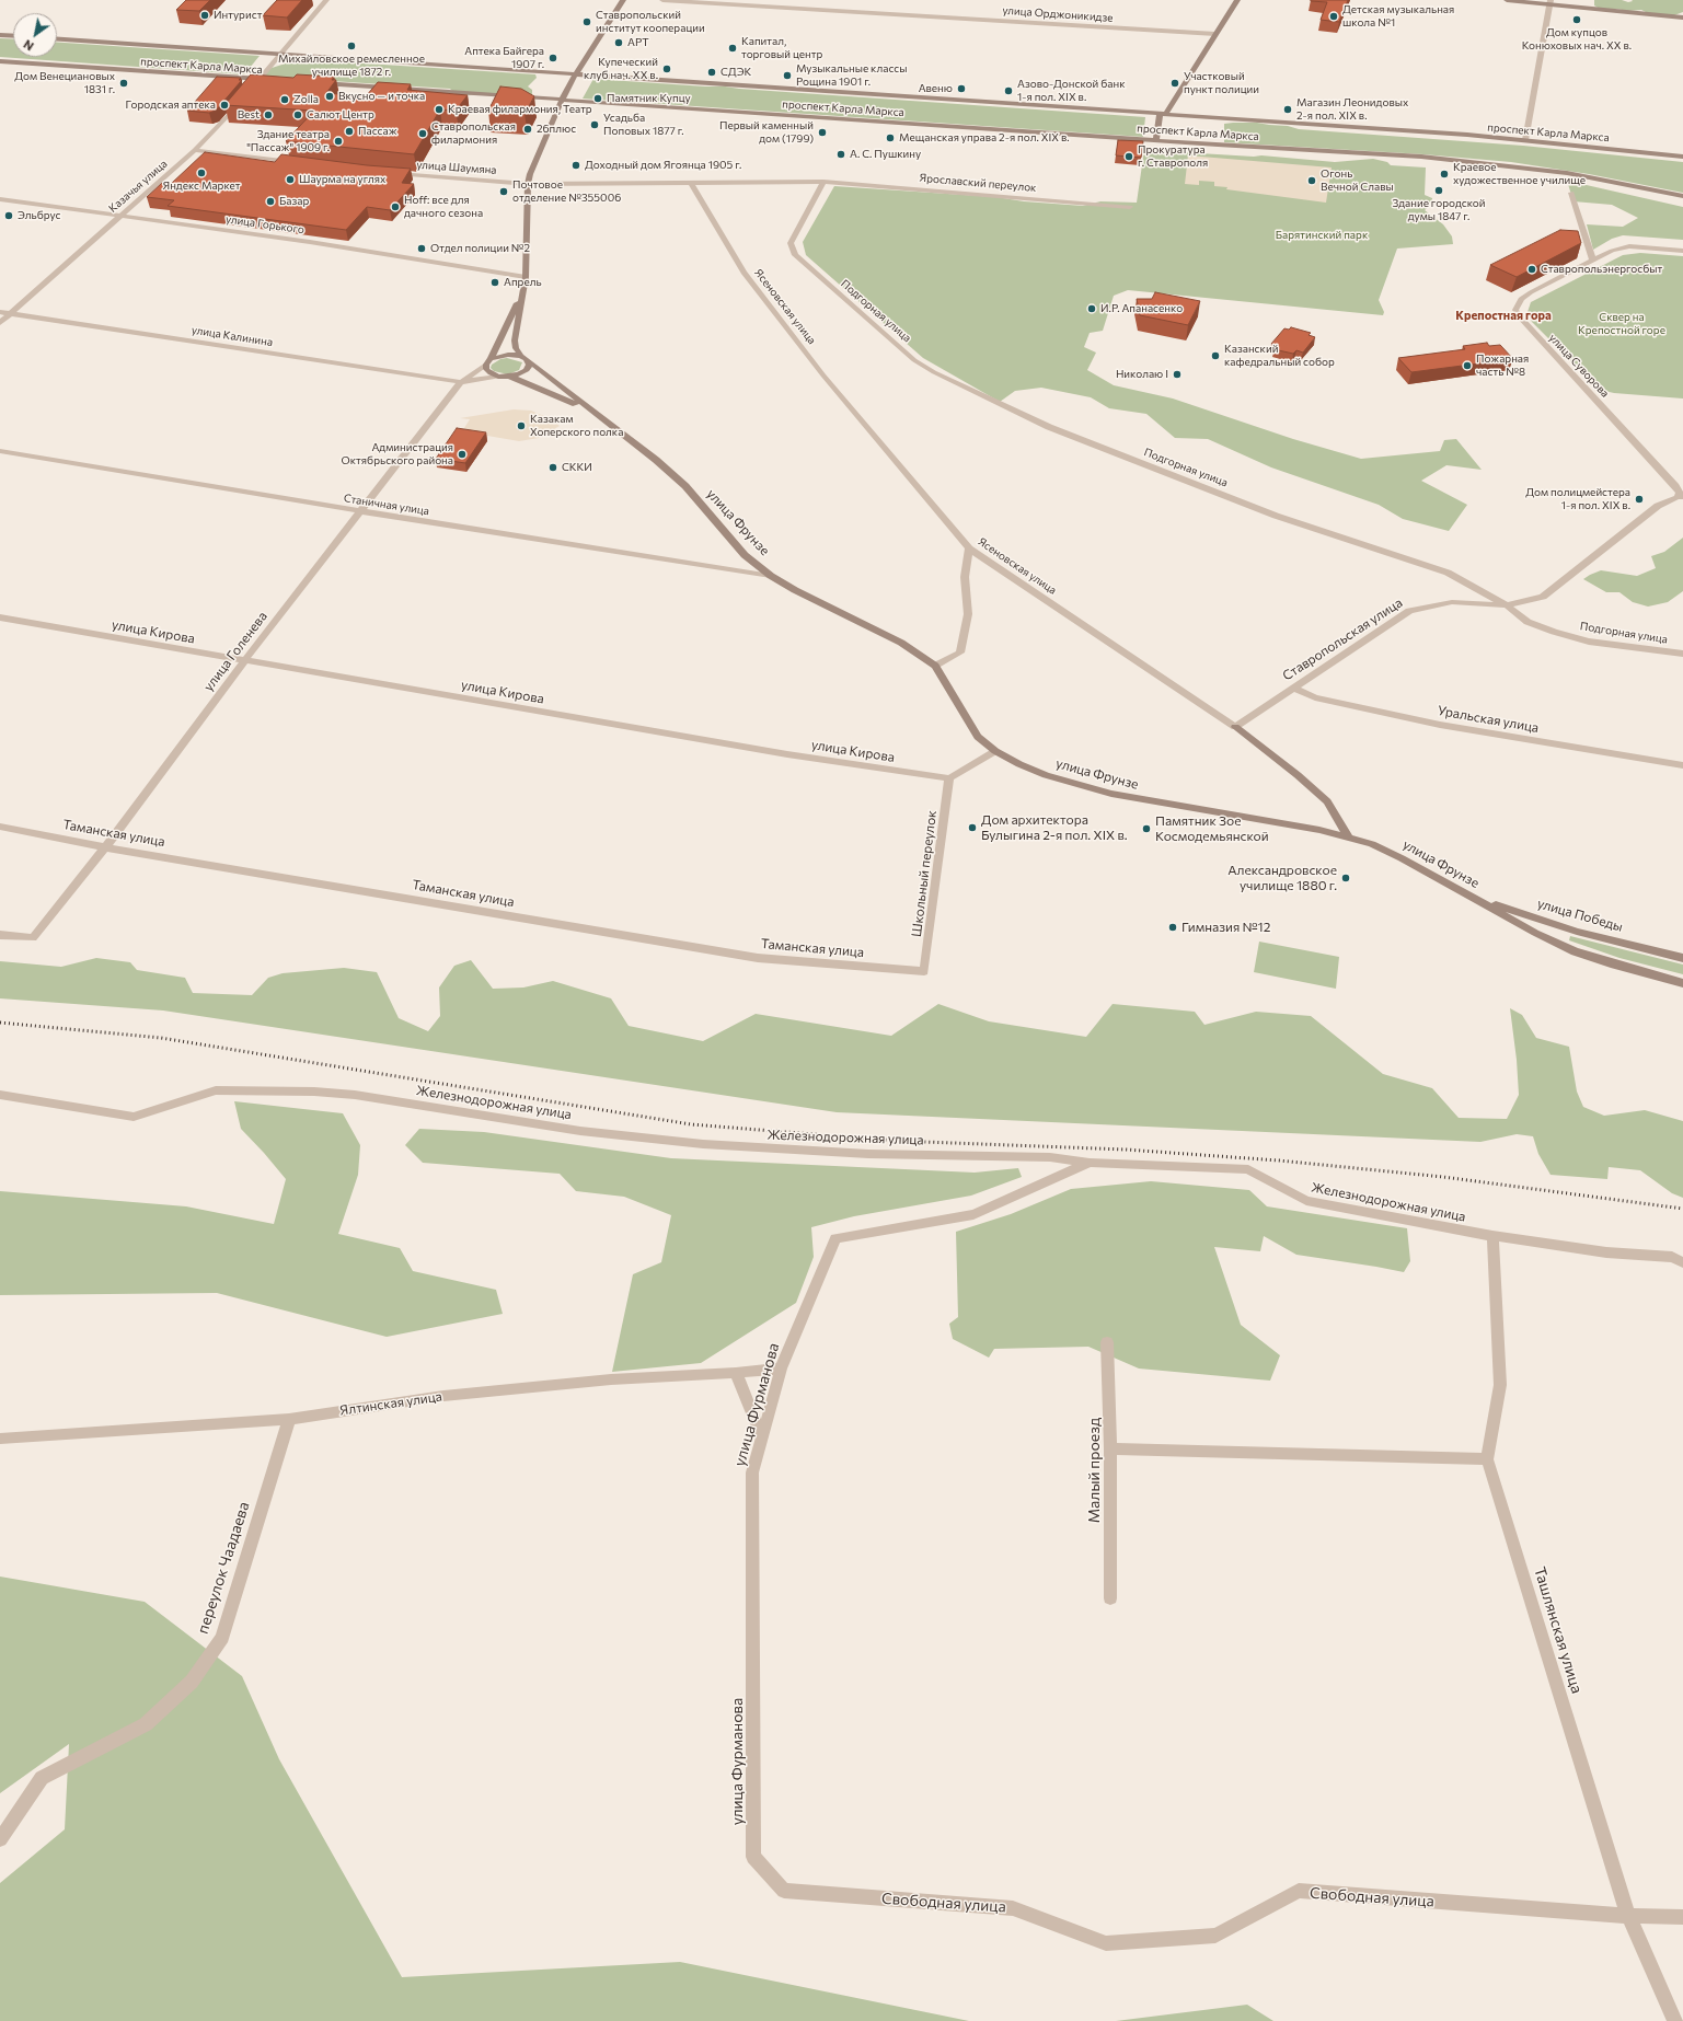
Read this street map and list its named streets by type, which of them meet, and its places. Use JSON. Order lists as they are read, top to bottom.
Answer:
{
  "streets": {
    "main road": [
      "проспект Карла Маркса",
      "Ясеновская улица",
      "улица Фрунзе",
      "улица Победы"
    ],
    "street": [
      "улица Орджоникидзе",
      "улица Шаумяна",
      "Ярославский переулок",
      "Казачья улица",
      "улица Горького",
      "Подгорная улица",
      "улица Калинина",
      "улица Суворова",
      "Станичная улица",
      "улица Кирова",
      "Ставропольская улица",
      "улица Голенева",
      "Уральская улица",
      "Таманская улица",
      "Школьный переулок",
      "Железнодорожная улица",
      "Ялтинская улица",
      "улица Фурманова",
      "Малый проезд",
      "переулок Чаадаева",
      "Ташлянская улица",
      "Свободная улица"
    ]
  },
  "crossings": [
    ["улица Шаумяна", "Ярославский переулок"],
    ["улица Шаумяна", "Ясеновская улица"],
    ["улица Шаумяна", "Подгорная улица"],
    ["Ярославский переулок", "Подгорная улица"],
    ["Казачья улица", "улица Горького"],
    ["Казачья улица", "улица Калинина"],
    ["Ясеновская улица", "улица Фрунзе"],
    ["Ясеновская улица", "Ставропольская улица"],
    ["Подгорная улица", "Ставропольская улица"],
    ["улица Калинина", "улица Голенева"],
    ["улица Суворова", "Ставропольская улица"],
    ["Станичная улица", "улица Фрунзе"],
    ["Станичная улица", "улица Голенева"],
    ["улица Фрунзе", "улица Победы"],
    ["улица Кирова", "улица Голенева"],
    ["улица Кирова", "Школьный переулок"],
    ["Ставропольская улица", "Уральская улица"],
    ["улица Голенева", "Таманская улица"],
    ["Таманская улица", "Школьный переулок"],
    ["Железнодорожная улица", "улица Фурманова"],
    ["Железнодорожная улица", "Ташлянская улица"],
    ["Ялтинская улица", "улица Фурманова"],
    ["Ялтинская улица", "переулок Чаадаева"],
    ["улица Фурманова", "Свободная улица"],
    ["Ташлянская улица", "Свободная улица"]
  ],
  "districts": ["Крепостная гора"],
  "parks": ["Барятинский парк", "Сквер на Крепостной горе"],
  "places": [
    "Интурист",
    "Детская музыкальная школа №1",
    "Дом купцов Конюховых нач. ХХ в.",
    "Ставропольский институт кооперации",
    "АРТ",
    "Михайловское ремесленное училище 1872 г.",
    "Капитал, торговый центр",
    "Аптека Байгера 1907 г.",
    "Купеческий клуб нач. ХХ в.",
    "СДЭК",
    "Музыкальные классы Рощина 1901 г.",
    "Дом Венециановых 1831 г.",
    "Участковый пункт полиции",
    "Авеню",
    "Азово-Донской банк 1-я пол. XIX в.",
    "Вкусно — и точка",
    "Памятник Купцу",
    "Zolla",
    "Городская аптека",
    "Краевая филармония, Театр",
    "Магазин Леонидовых 2-я пол. XIX в.",
    "Best",
    "Салют Центр",
    "Усадьба Поповых 1877 г.",
    "26плюс",
    "Пассаж",
    "Первый каменный дом (1799)",
    "Ставропольская филармония",
    "Мещанская управа 2-я пол. XIX в.",
    "Здание театра \"Пассаж\" 1909 г.",
    "А. С. Пушкину",
    "Прокуратура г. Ставрополя",
    "Доходный дом Ягоянца 1905 г.",
    "Яндекс Маркет",
    "Краевое художественное училище",
    "Шаурма на углях",
    "Огонь Вечной Славы",
    "Здание городской думы 1847 г.",
    "Почтовое отделение №355006",
    "Базар",
    "Hoff: все для дачного сезона",
    "Эльбрус",
    "Отдел полиции №2",
    "Ставропольэнергосбыт",
    "Апрель",
    "И.Р. Апанасенко",
    "Казанский кафедральный собор",
    "Пожарная часть №8",
    "Николаю I",
    "Казакам Хоперского полка",
    "Администрация Октябрьского района",
    "СККИ",
    "Дом полицмейстера 1-я пол. XIX в.",
    "Дом архитектора Булыгина 2-я пол. XIX в.",
    "Памятник Зое Космодемьянской",
    "Александровское училище 1880 г.",
    "Гимназия №12"
  ],
  "north": "bottom left"
}
